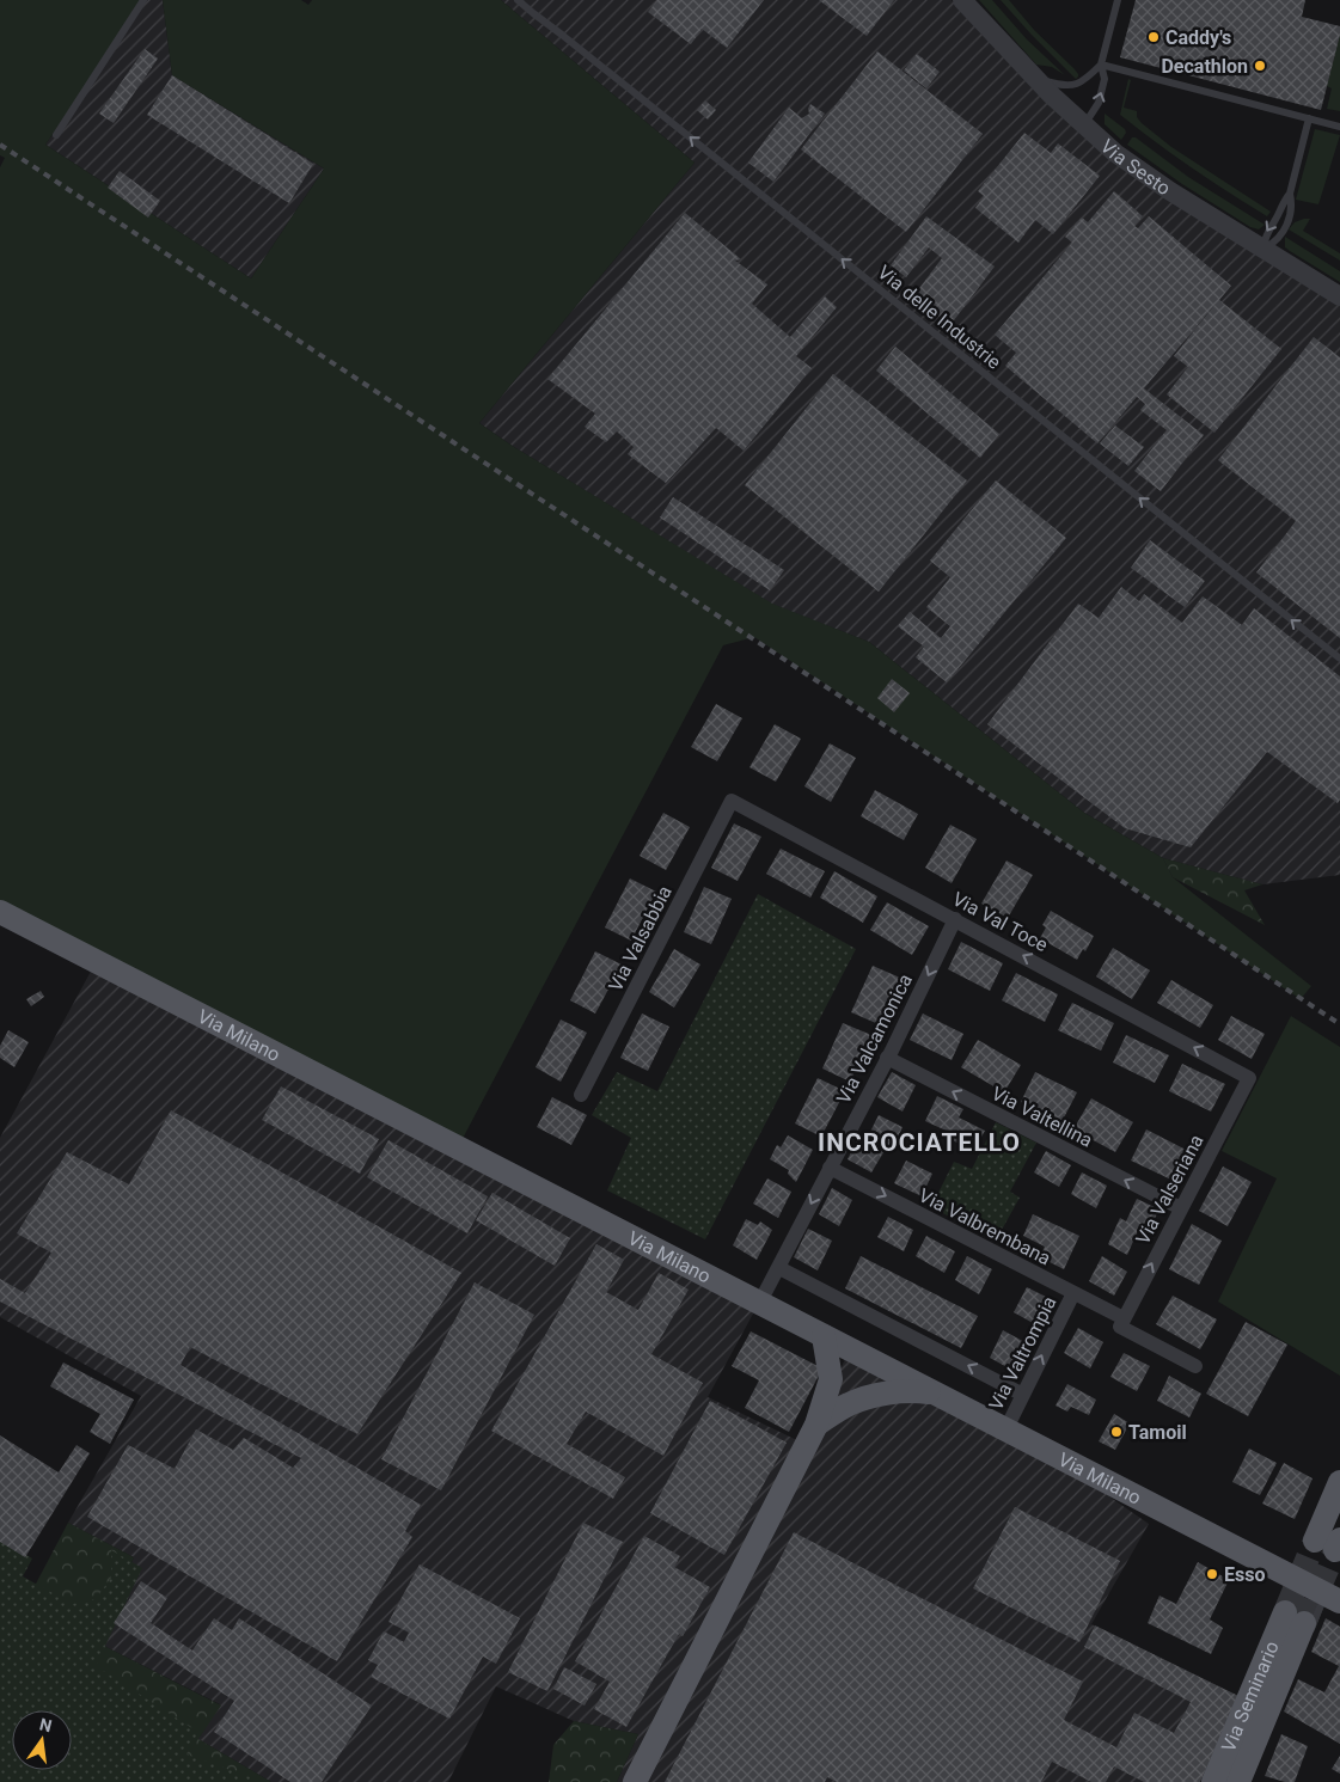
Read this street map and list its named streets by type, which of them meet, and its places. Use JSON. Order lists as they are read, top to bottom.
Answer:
{
  "streets": {
    "main road": ["Via Milano", "Via Seminario"],
    "street": [
      "Via Sesto",
      "Via Val Toce",
      "Via Valsabbia",
      "Via Valcamonica",
      "Via Valtellina",
      "Via Valseriana",
      "Via Valbrembana",
      "Via Valtrompia"
    ],
    "lane": ["Via delle Industrie"]
  },
  "crossings": [
    ["Via Val Toce", "Via Valsabbia"],
    ["Via Val Toce", "Via Valcamonica"],
    ["Via Val Toce", "Via Valseriana"],
    ["Via Milano", "Via Valcamonica"],
    ["Via Milano", "Via Valtrompia"],
    ["Via Valcamonica", "Via Valtellina"],
    ["Via Valcamonica", "Via Valbrembana"],
    ["Via Valtellina", "Via Valseriana"],
    ["Via Valseriana", "Via Valbrembana"],
    ["Via Valbrembana", "Via Valtrompia"]
  ],
  "one_way": [
    "Via delle Industrie",
    "Via Val Toce",
    "Via Valcamonica",
    "Via Valtellina",
    "Via Valseriana",
    "Via Valtrompia"
  ],
  "districts": ["INCROCIATELLO"],
  "places": [
    "Caddy's",
    "Decathlon",
    "Tamoil",
    "Esso"
  ],
  "north": "top"
}
